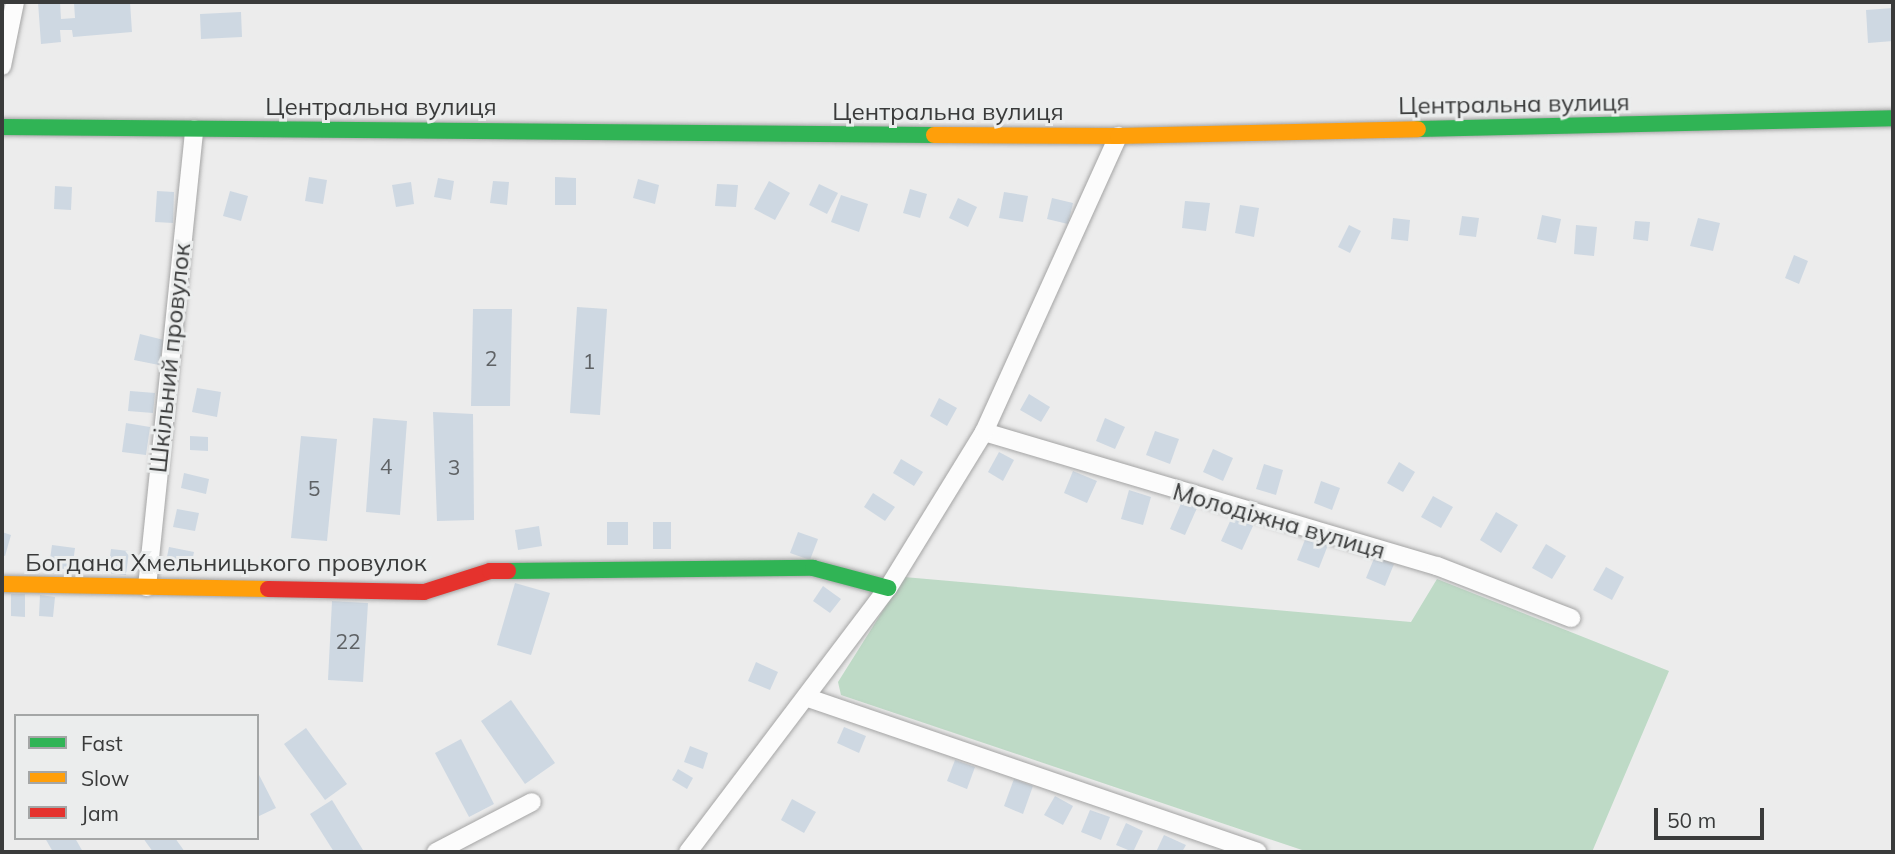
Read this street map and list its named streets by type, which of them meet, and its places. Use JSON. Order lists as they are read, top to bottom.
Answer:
{
  "streets": {
    "street": [
      "Центральна вулиця",
      "Шкільний провулок",
      "Молодіжна вулиця",
      "Богдана Хмельницького провулок"
    ]
  },
  "crossings": [
    ["Центральна вулиця", "Шкільний провулок"],
    ["Шкільний провулок", "Богдана Хмельницького провулок"]
  ],
  "house_numbers": [
    "2",
    "1",
    "4",
    "3",
    "5",
    "22"
  ],
  "legend": ["Fast", "Slow", "Jam"],
  "scale_bar": "50 m"
}
